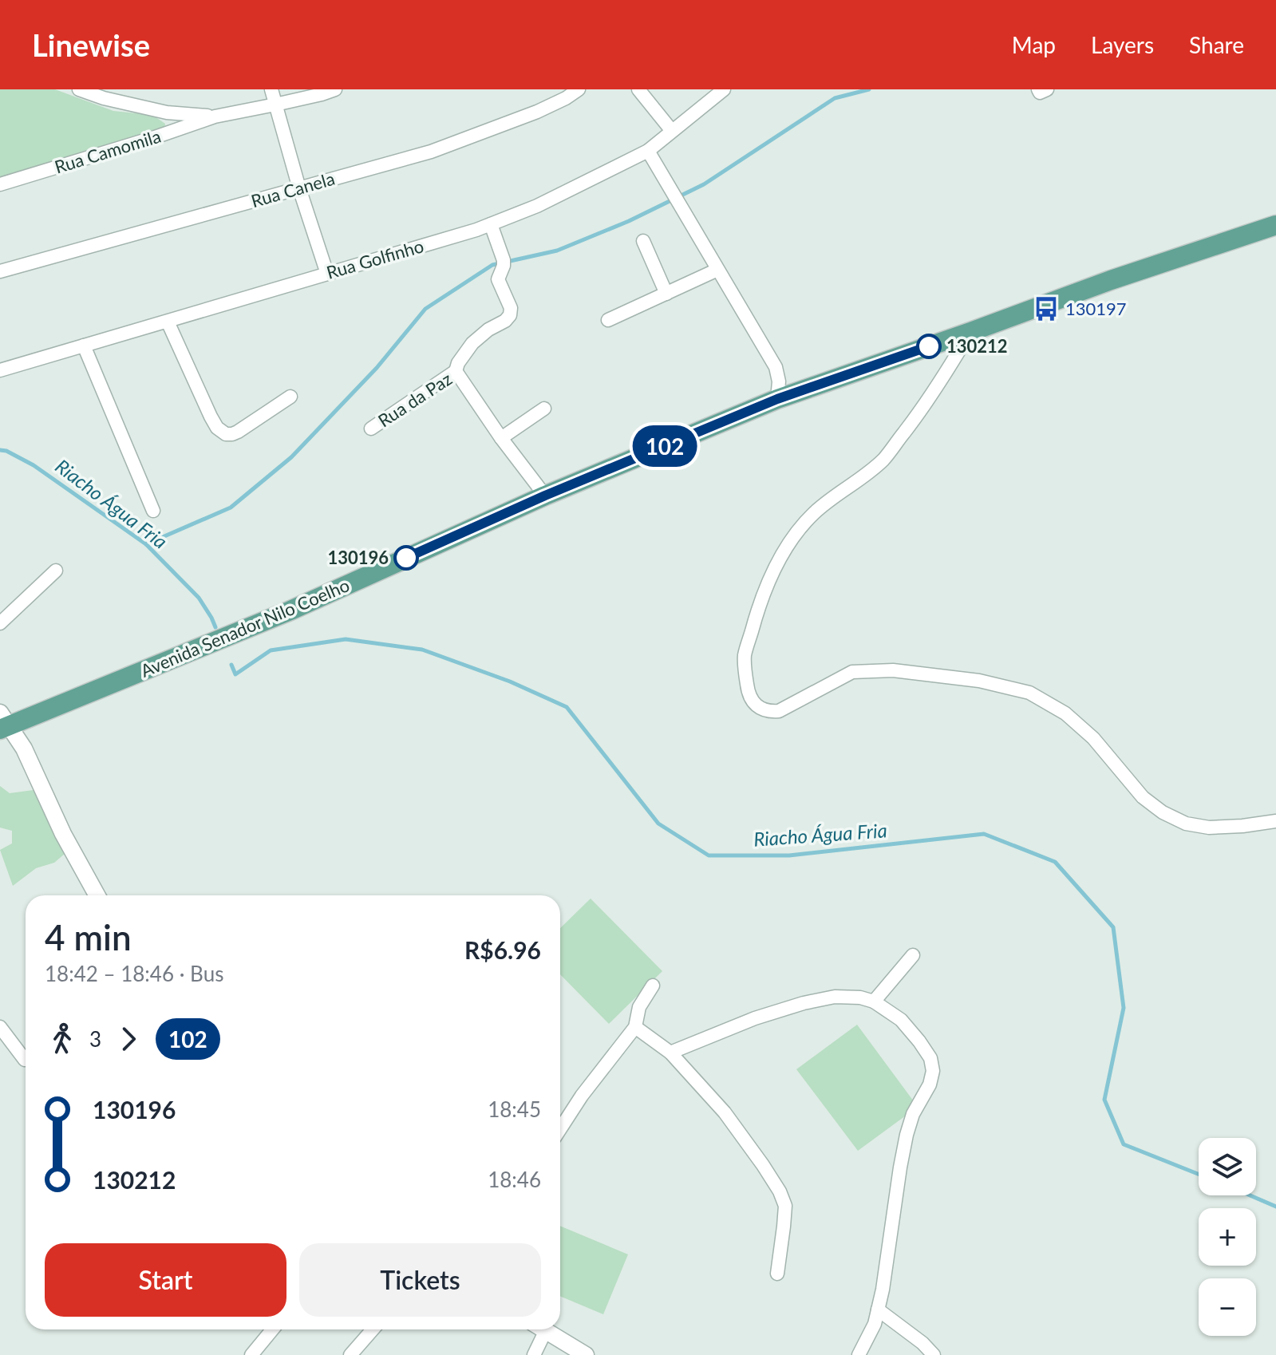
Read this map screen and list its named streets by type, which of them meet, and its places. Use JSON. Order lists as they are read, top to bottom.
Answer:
{
  "streets": {
    "main road": ["Avenida Senador Nilo Coelho"],
    "street": [
      "Rua Camomila",
      "Rua Canela",
      "Rua Golfinho",
      "Rua da Paz"
    ]
  },
  "crossings": [
    ["Rua da Paz", "Avenida Senador Nilo Coelho"]
  ],
  "water": ["Riacho Água Fria"],
  "places": {
    "bus stop": ["130197"],
    "other": ["130212", "130196"]
  },
  "lines": ["bus line 102"],
  "page": {
    "header": "Linewise",
    "nav": ["Map", "Layers", "Share"],
    "on_map": "102",
    "heading": ["4 min", "18:42 – 18:46 · Bus", "R$6.96"],
    "legs": ["3", "102"],
    "list": [
      {
        "name": "130196",
        "value": "18:45"
      },
      {
        "name": "130212",
        "value": "18:46"
      }
    ],
    "map_buttons": ["+", "−"],
    "buttons": ["Start", "Tickets"]
  }
}
